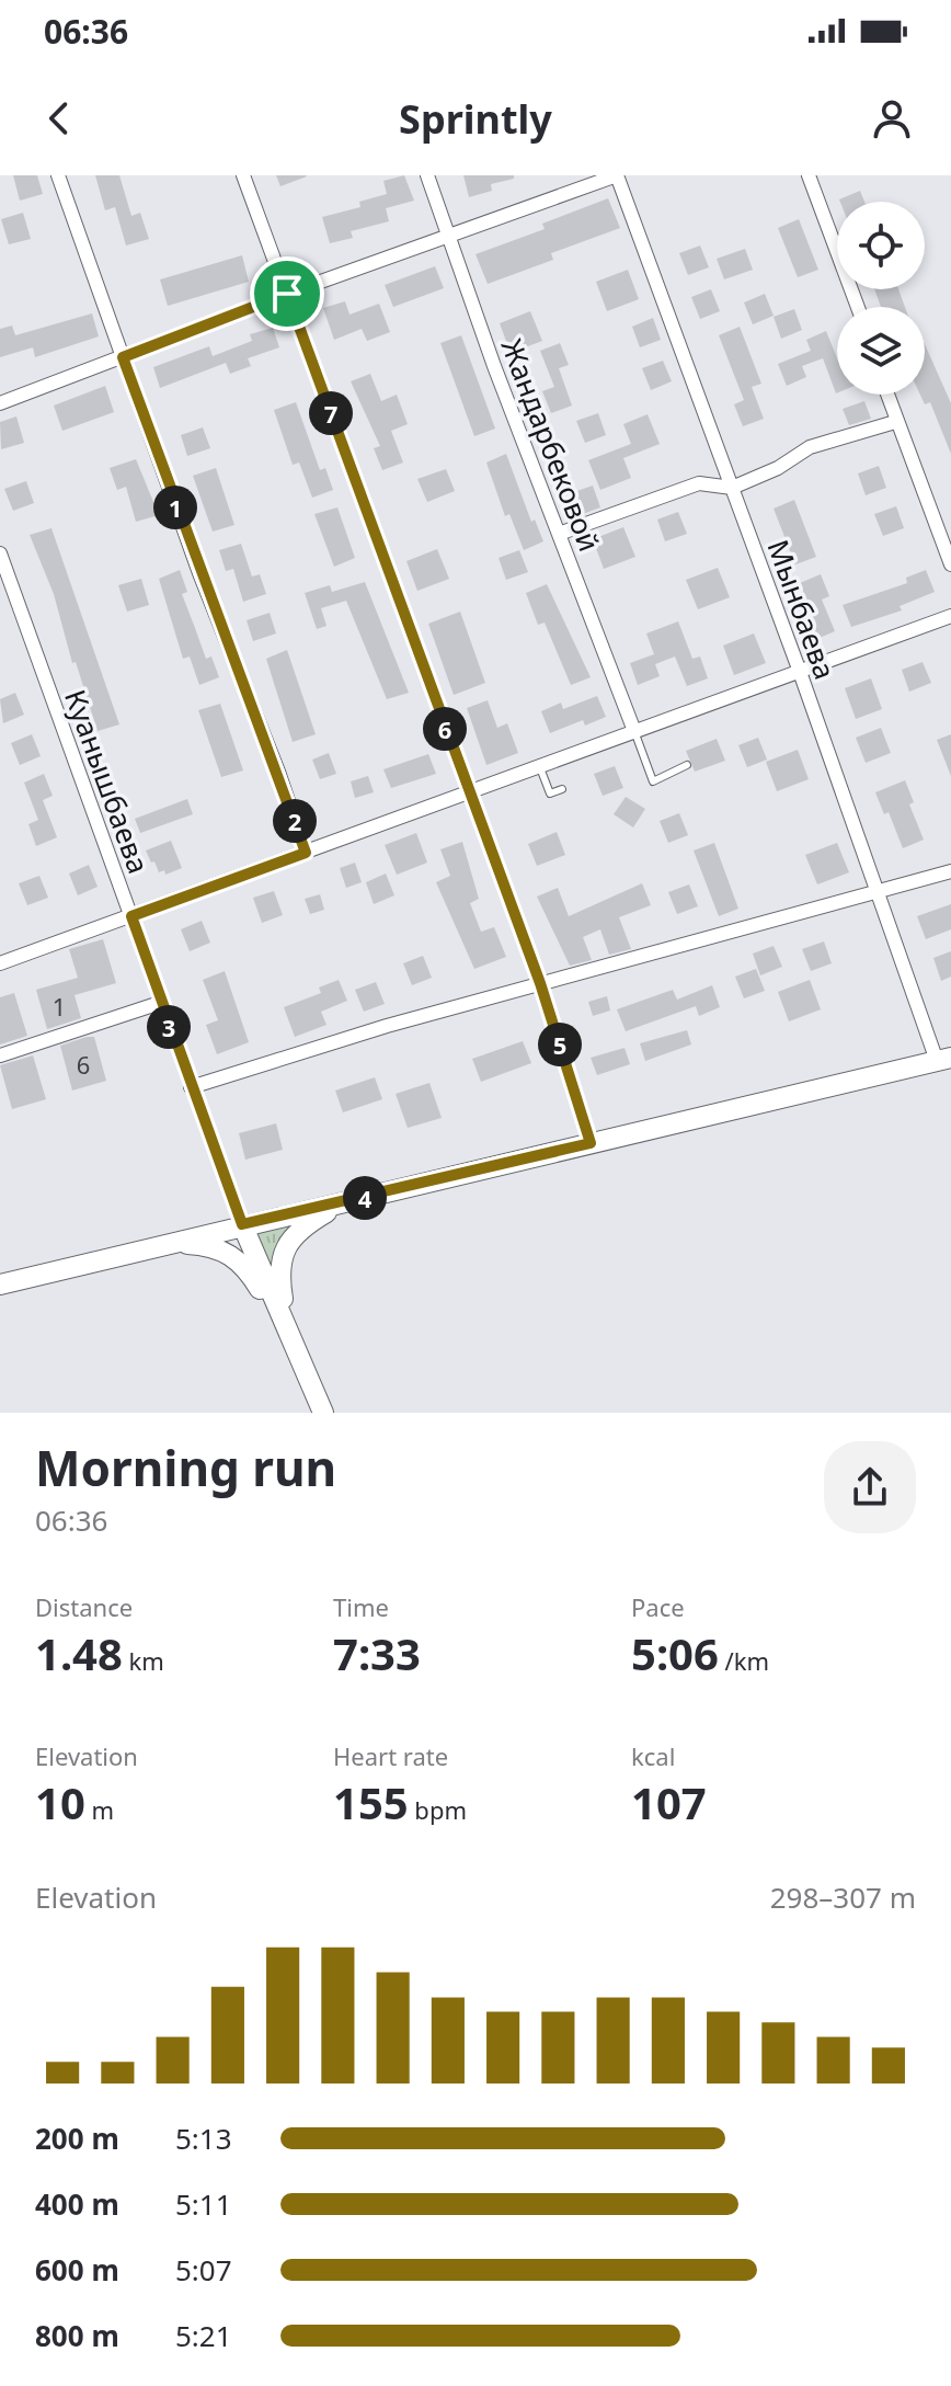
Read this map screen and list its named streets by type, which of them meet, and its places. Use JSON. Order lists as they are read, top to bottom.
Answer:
{
  "streets": {
    "street": ["Жандарбековой", "Мынбаева", "Куанышбаева"]
  },
  "house_numbers": ["1", "6"],
  "page": {
    "status": "06:36",
    "header": "Sprintly",
    "pins": [
      "7",
      "1",
      "6",
      "2",
      "3",
      "5",
      "4"
    ],
    "heading": ["Morning run", "06:36"],
    "stats": [
      ["Distance", "1.48 km"],
      ["Time", "7:33"],
      ["Pace", "5:06 /km"],
      ["Elevation", "10 m"],
      ["Heart rate", "155 bpm"],
      ["kcal", "107"]
    ],
    "chart": ["Elevation", "298–307 m"],
    "list": [
      {
        "name": "200 m",
        "note": "5:13"
      },
      {
        "name": "400 m",
        "note": "5:11"
      },
      {
        "name": "600 m",
        "note": "5:07"
      },
      {
        "name": "800 m",
        "note": "5:21"
      }
    ]
  }
}
